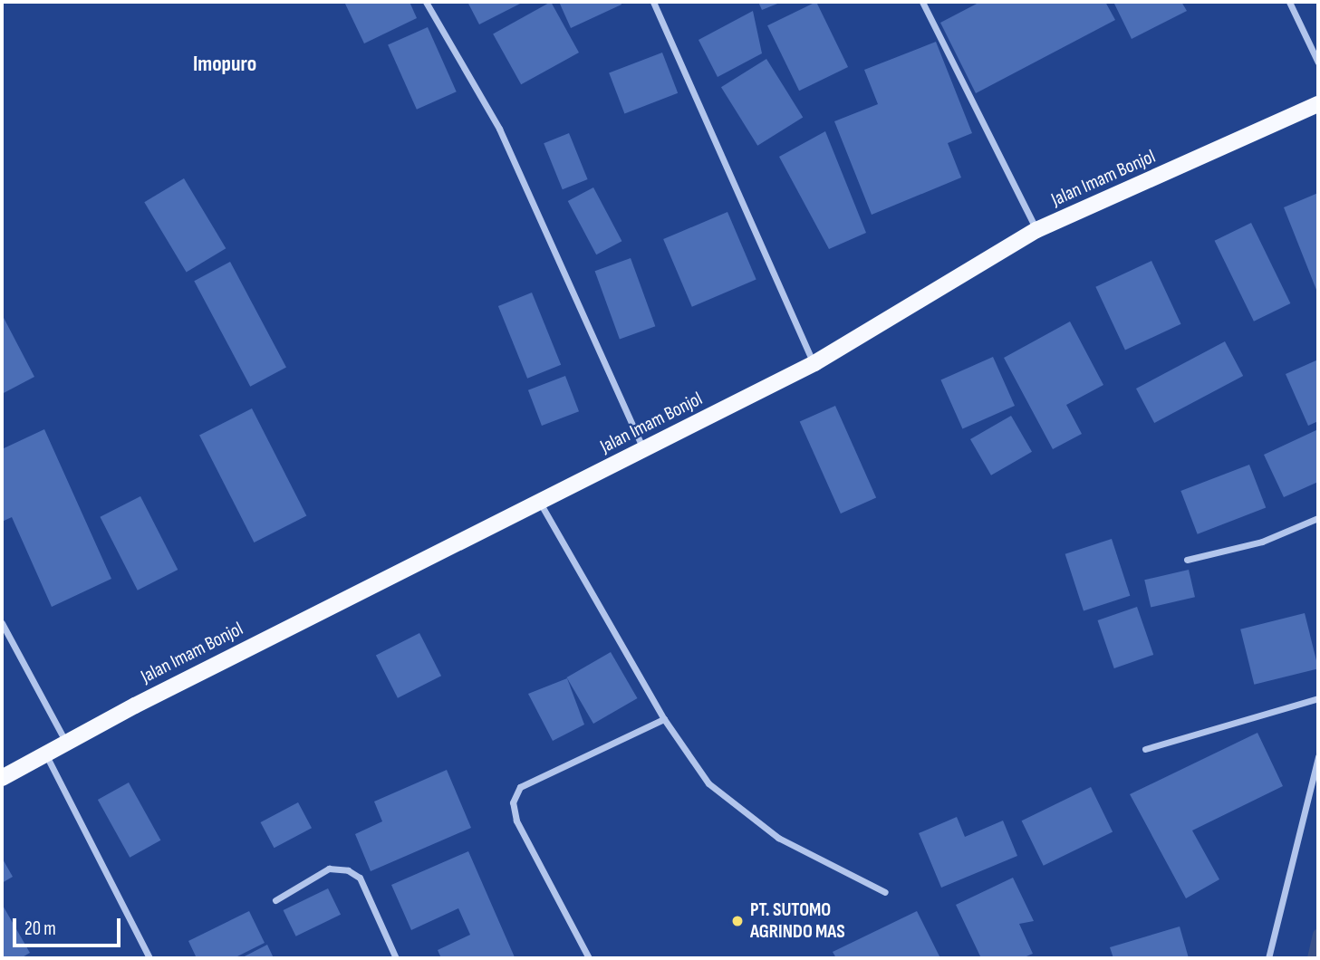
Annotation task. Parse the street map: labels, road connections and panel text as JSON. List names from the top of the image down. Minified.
{"streets":{"main road":["Jalan Imam Bonjol"]},"districts":["Imopuro"],"places":["PT. SUTOMO AGRINDO MAS"],"scale_bar":"20 m"}
